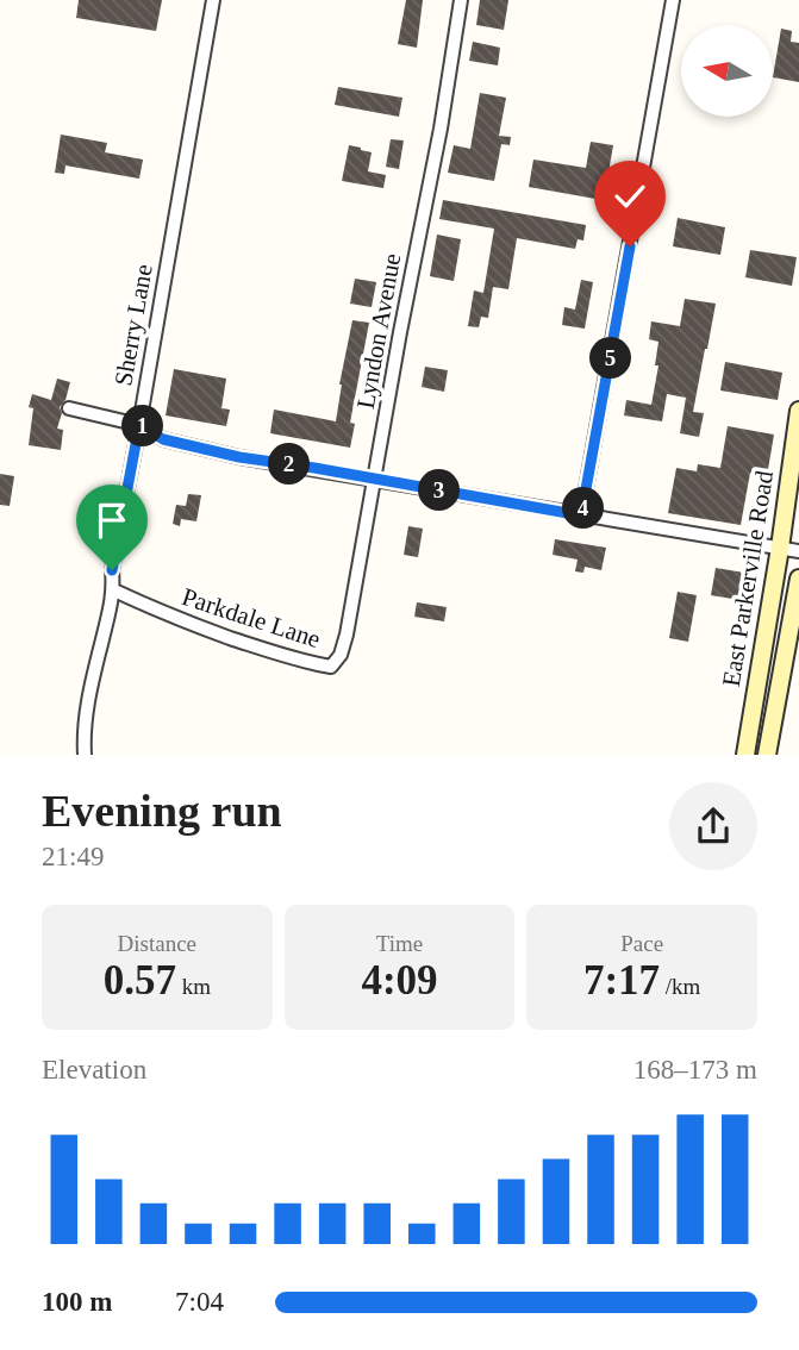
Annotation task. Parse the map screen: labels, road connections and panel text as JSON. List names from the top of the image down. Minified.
{"streets":{"main road":["East Parkerville Road"],"street":["Sherry Lane","Lyndon Avenue","Parkdale Lane"]},"crossings":[["Sherry Lane","Parkdale Lane"],["Lyndon Avenue","Parkdale Lane"]],"north":"left","page":{"pins":["5","1","2","3","4"],"heading":["Evening run","21:49"],"stats":[["Distance","0.57 km"],["Time","4:09"],["Pace","7:17 /km"]],"chart":["Elevation","168–173 m"],"list":[{"name":"100 m","note":"7:04"}]}}
